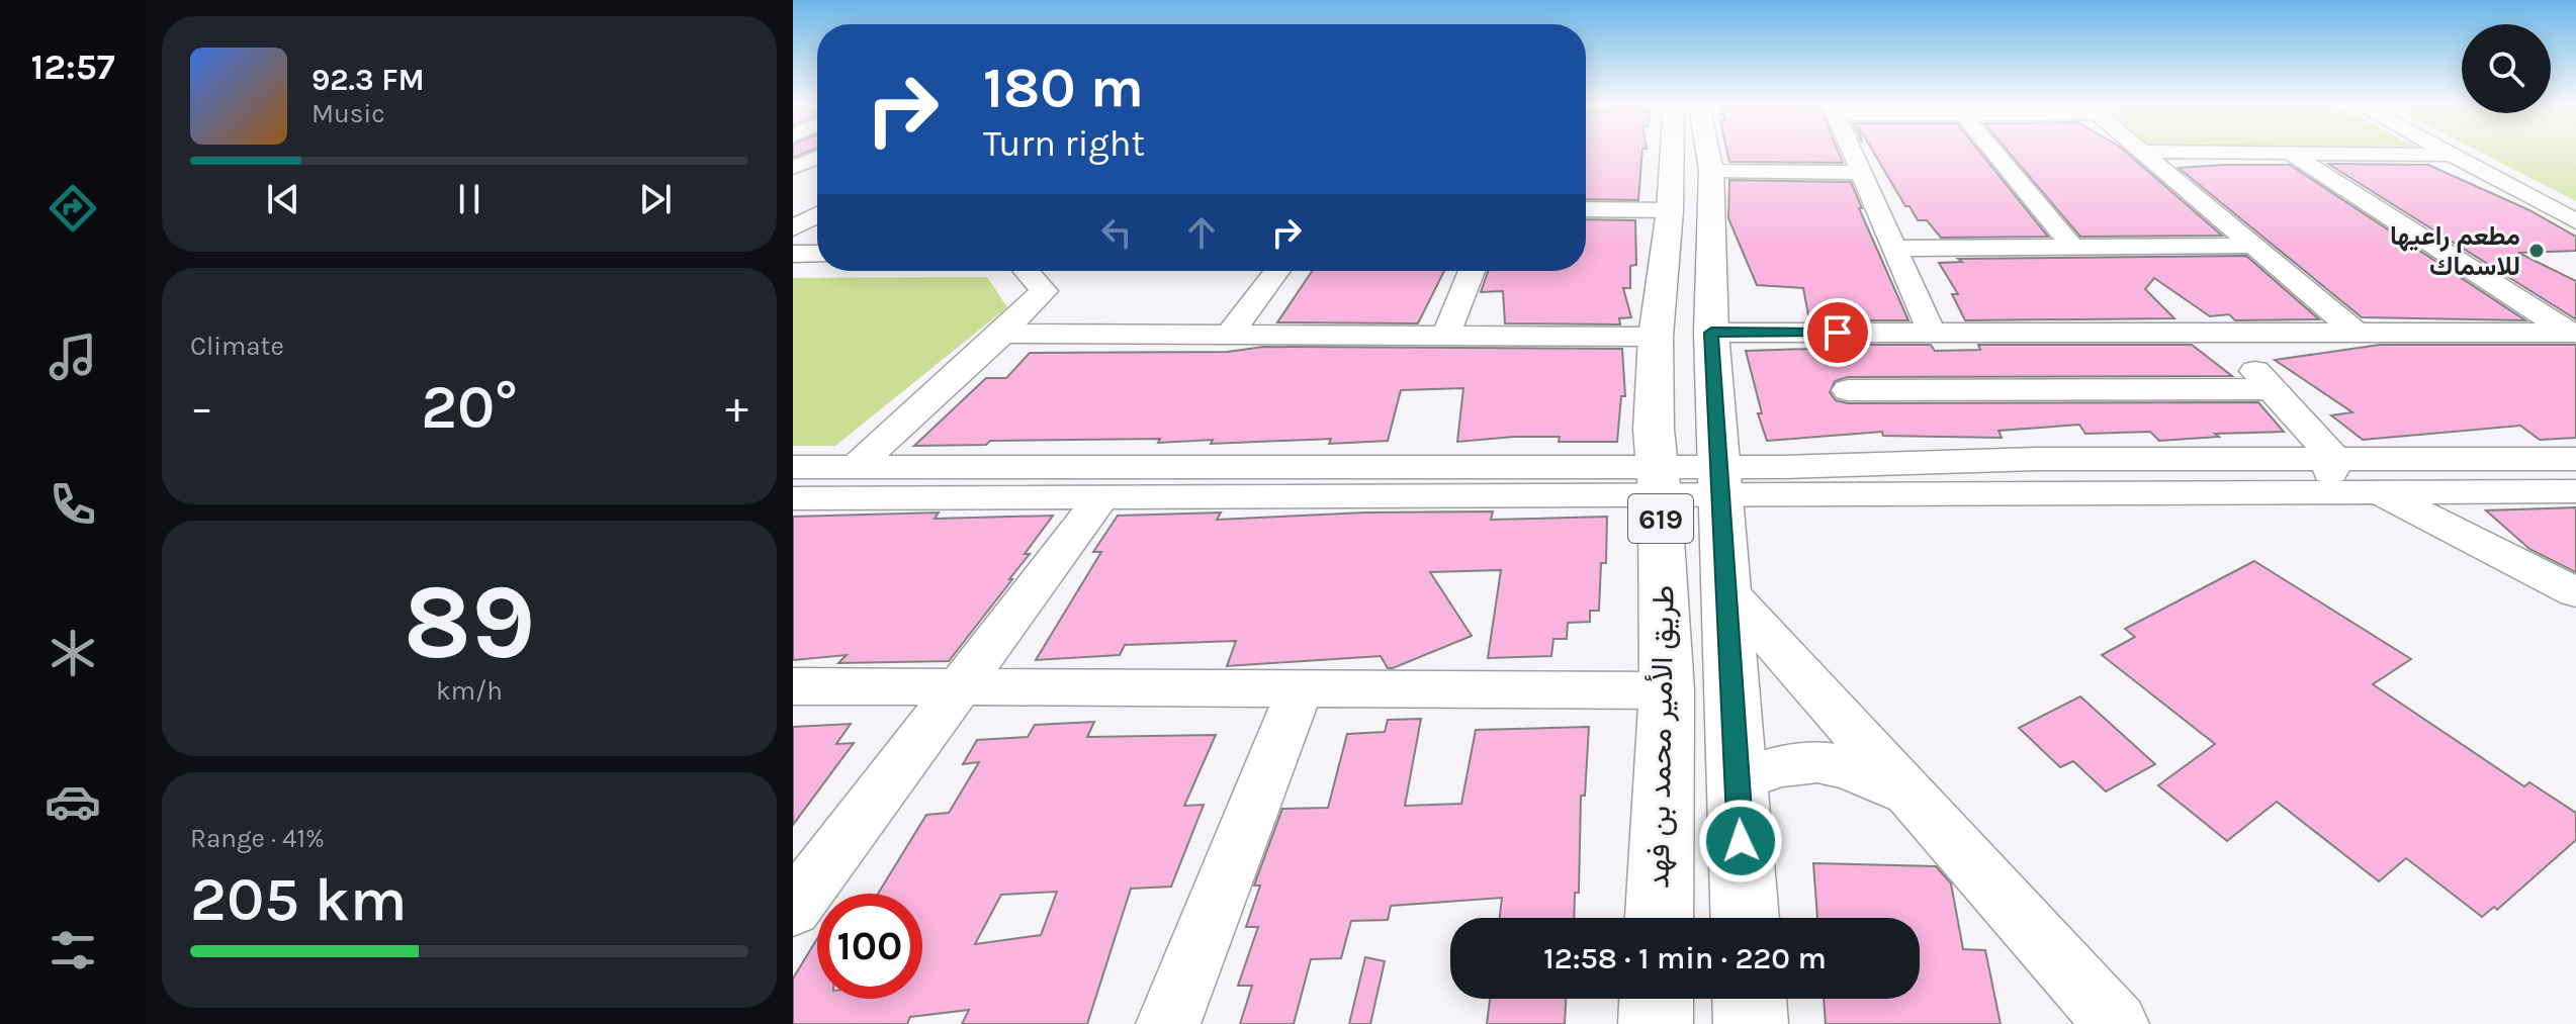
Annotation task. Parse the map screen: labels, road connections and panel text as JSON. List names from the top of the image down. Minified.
{"streets":{"highway":["619","طريق الأمير محمد بن فهد"]},"places":["مطعم راعيها للاسماك"],"page":{"tabs":"12:57","turn":["180 m","Turn right"],"song":["92.3 FM","Music"],"tile":["Climate",["89","km/h"],["Range · 41%","205 km"]],"heat":["−","20°","+"],"limit":"100","trip":"12:58 · 1 min · 220 m"}}
